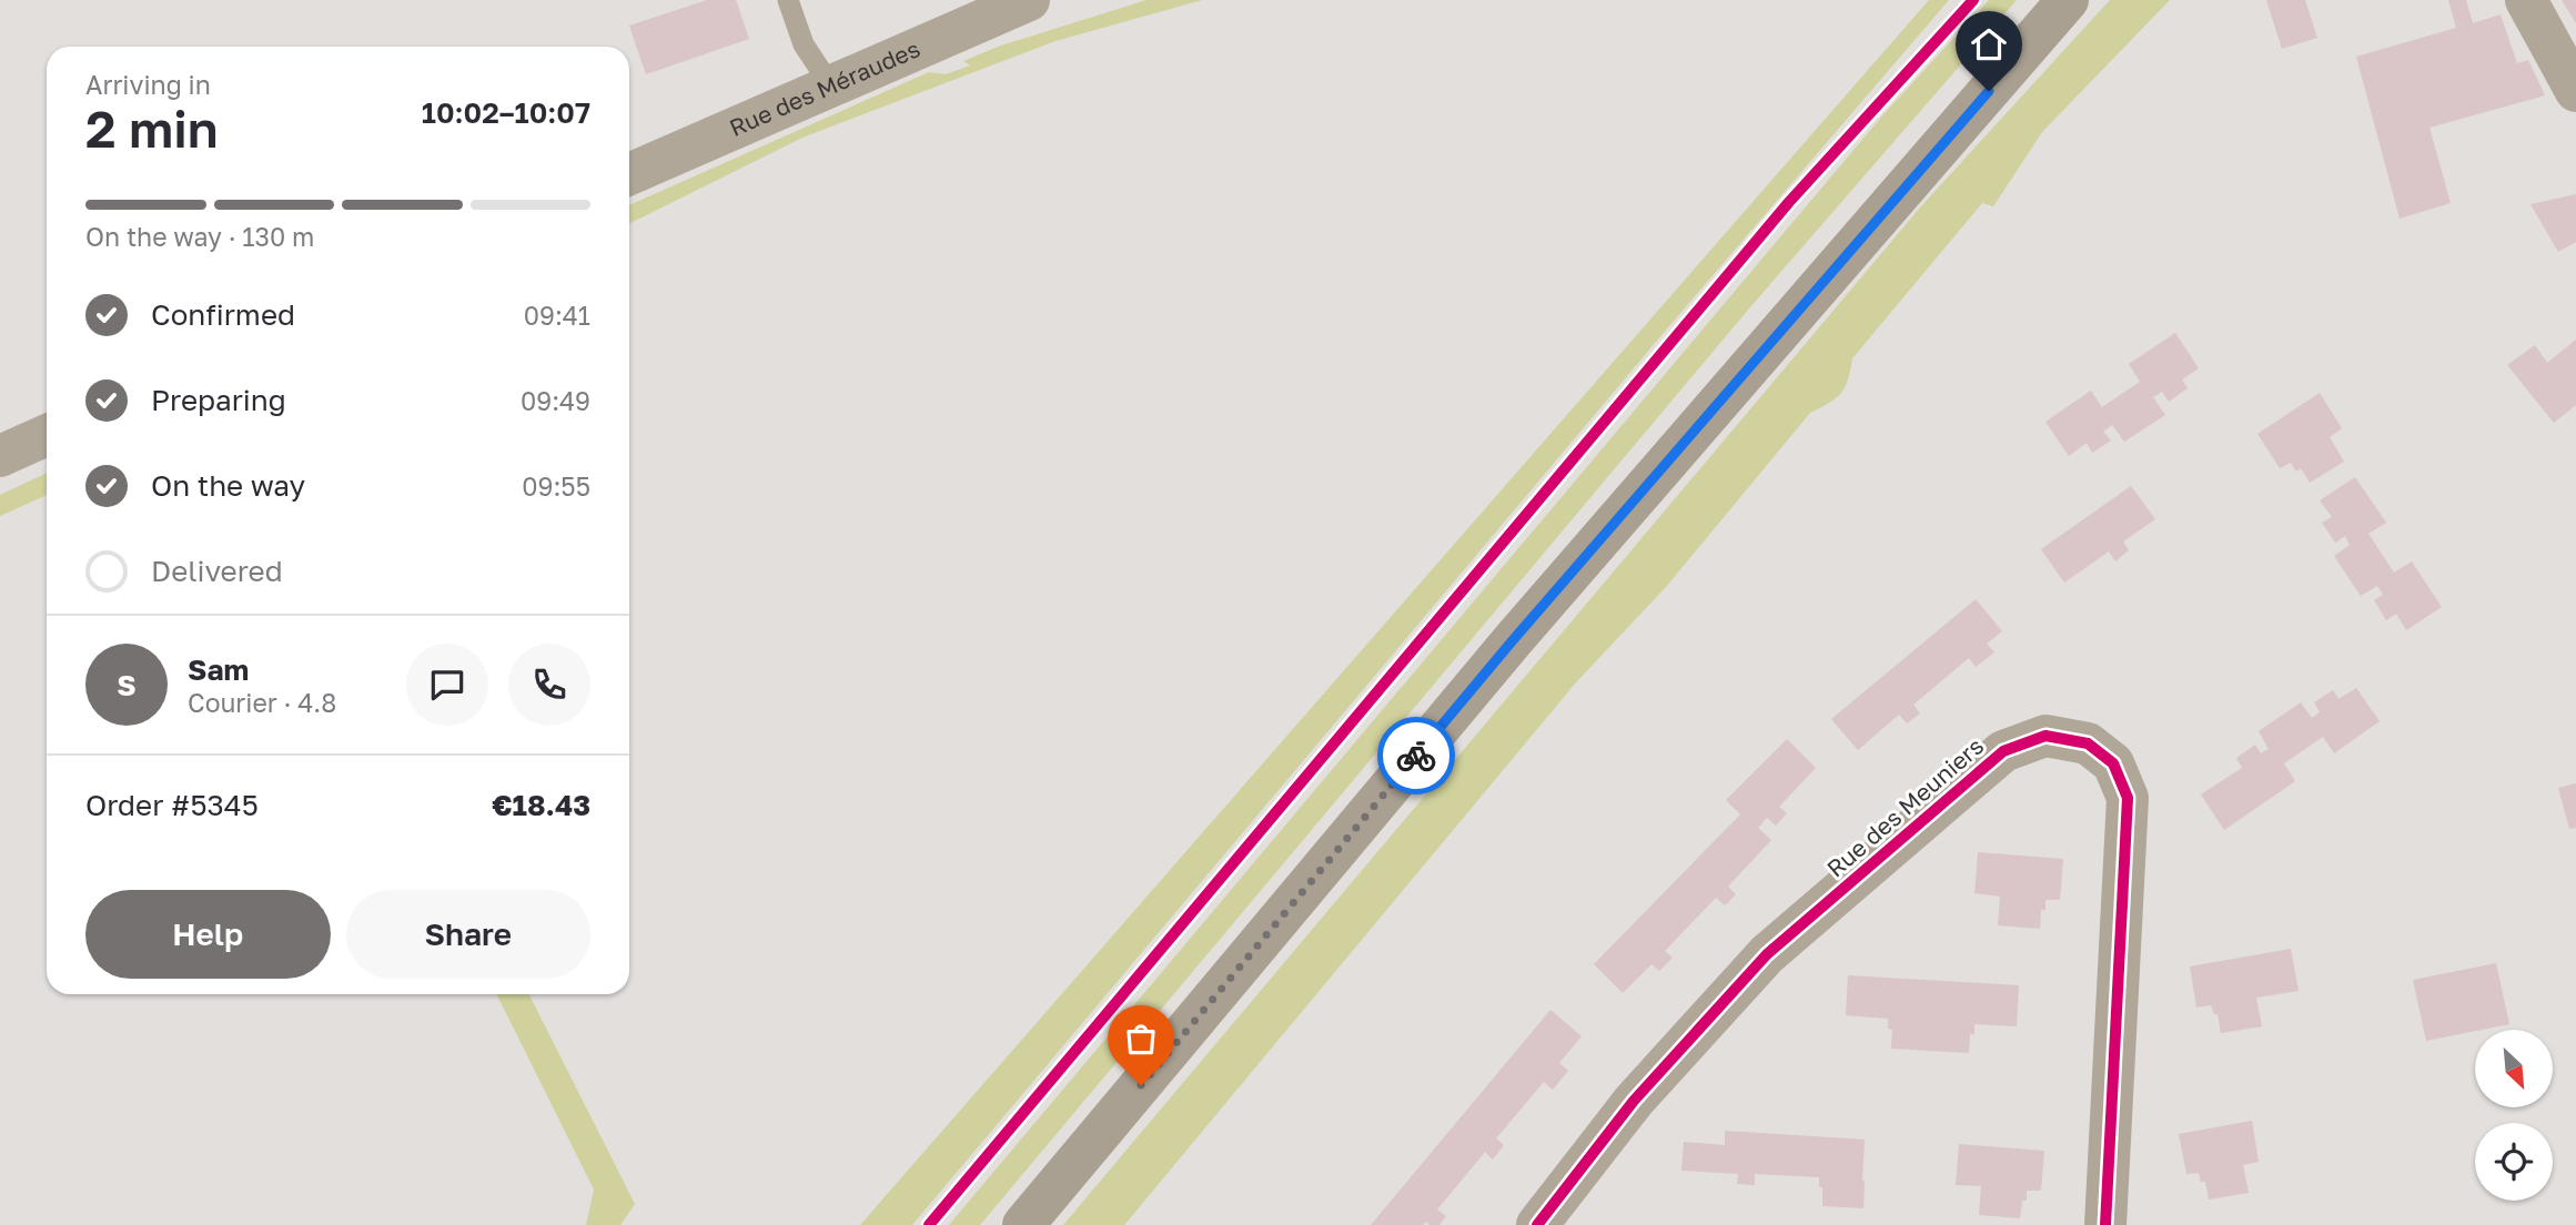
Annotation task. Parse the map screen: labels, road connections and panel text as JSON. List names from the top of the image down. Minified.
{"streets":{"street":["Rue des Méraudes","Rue des Meuniers"]},"north":"bottom right","page":{"heading":["2 min","Arriving in","10:02–10:07"],"panel":["Sam","Courier · 4.8","Order #5345","€18.43"],"bar":"On the way · 130 m","list":[["Confirmed","09:41"],["Preparing","09:49"],["On the way","09:55"],"Delivered"],"round":"S","buttons":["Help","Share"]}}
